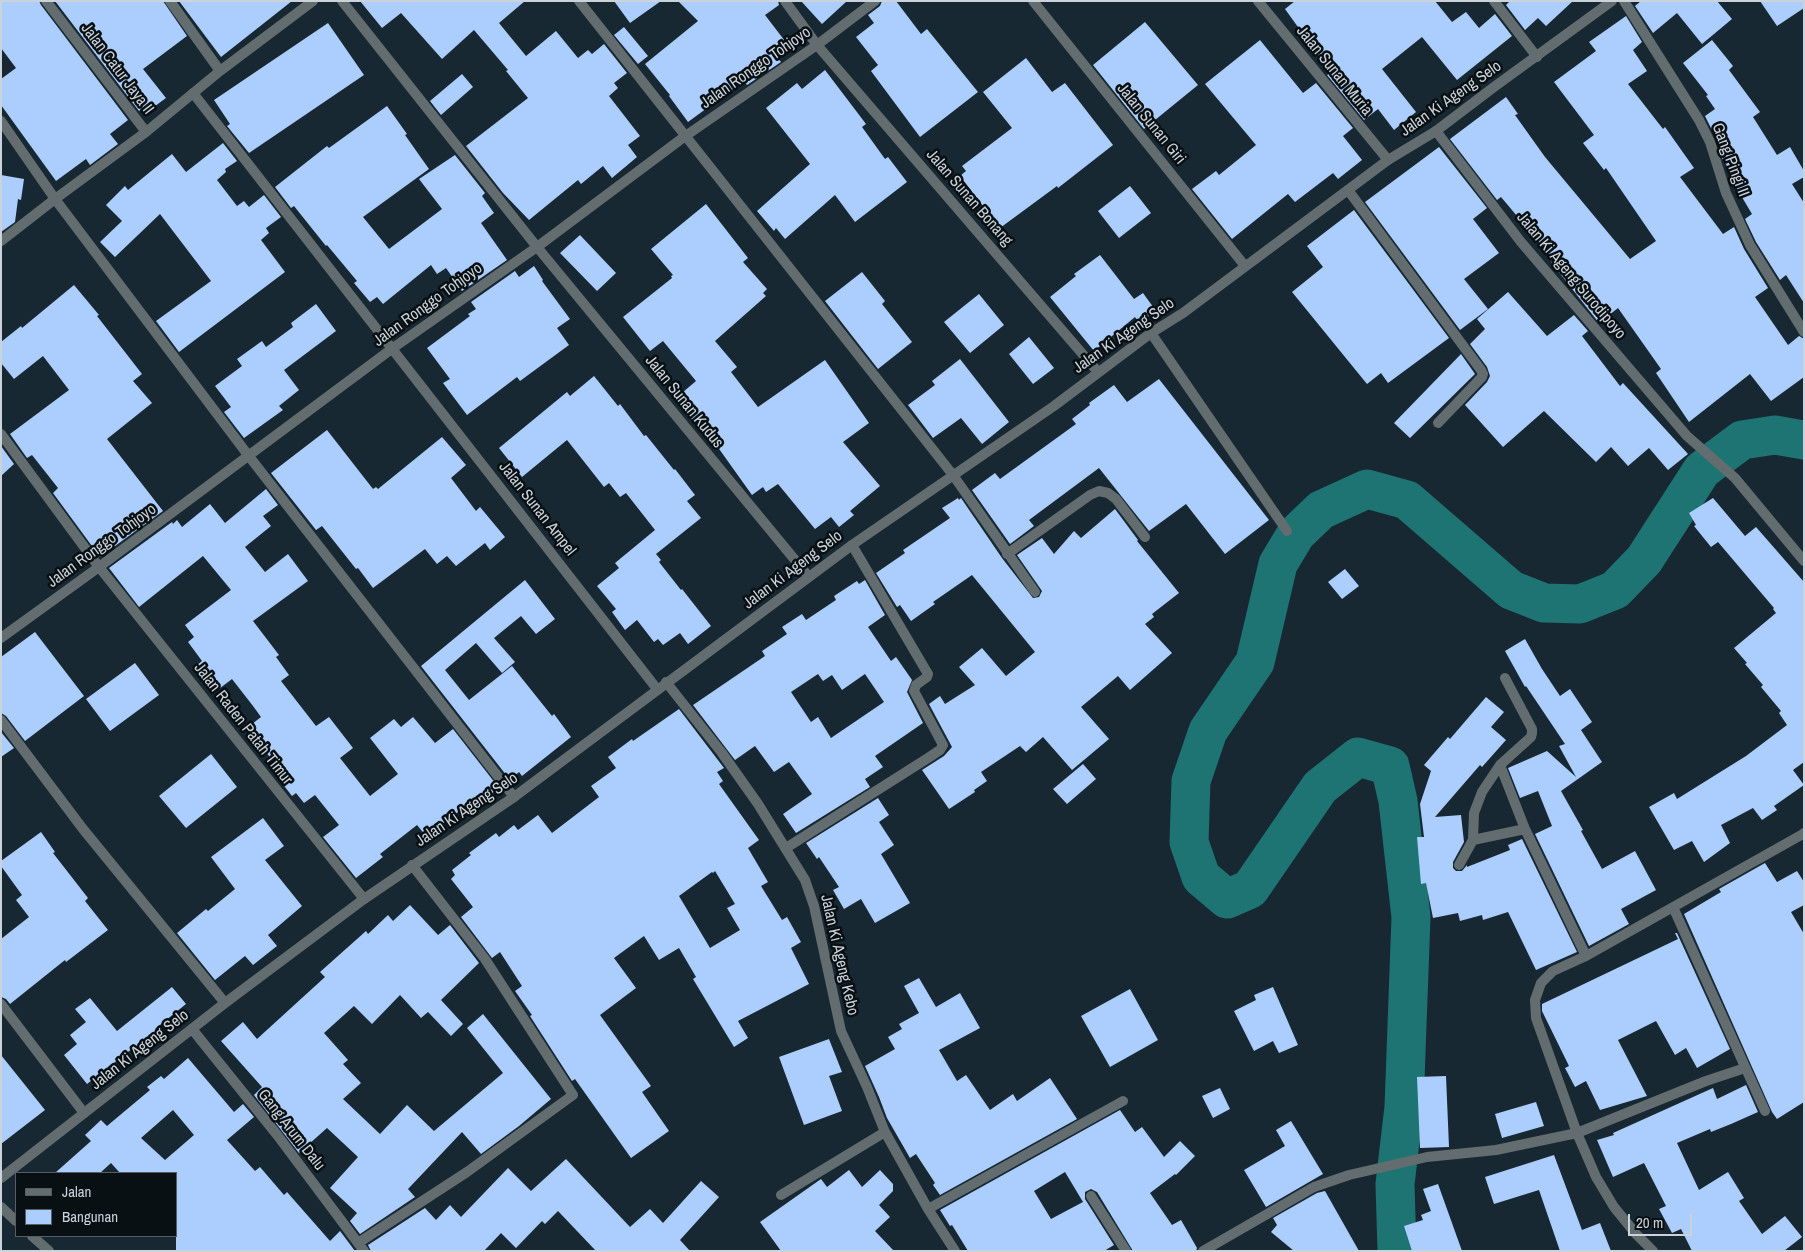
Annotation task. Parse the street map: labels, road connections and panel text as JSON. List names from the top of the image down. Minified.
{"streets":{"street":["Jalan Ronggo Tohjoyo","Jalan Catur Jaya II","Jalan Sunan Muria","Jalan Ki Ageng Selo","Jalan Sunan Giri","Gang Pingi II","Jalan Sunan Bonang","Jalan Ki Ageng Surodipoyo","Jalan Sunan Kudus","Jalan Sunan Ampel","Jalan Raden Patah Timur","Jalan Ki Ageng Kebo","Gang Arum Dalu"]},"crossings":[["Jalan Ronggo Tohjoyo","Jalan Sunan Bonang"],["Jalan Ronggo Tohjoyo","Jalan Sunan Kudus"],["Jalan Ronggo Tohjoyo","Jalan Sunan Ampel"],["Jalan Ronggo Tohjoyo","Jalan Raden Patah Timur"],["Jalan Sunan Muria","Jalan Ki Ageng Selo"],["Jalan Ki Ageng Selo","Jalan Sunan Giri"],["Jalan Ki Ageng Selo","Jalan Sunan Bonang"],["Jalan Ki Ageng Selo","Jalan Ki Ageng Surodipoyo"],["Jalan Ki Ageng Selo","Jalan Sunan Kudus"],["Jalan Ki Ageng Selo","Jalan Sunan Ampel"],["Jalan Ki Ageng Selo","Jalan Raden Patah Timur"],["Jalan Ki Ageng Selo","Jalan Ki Ageng Kebo"],["Jalan Ki Ageng Selo","Gang Arum Dalu"]],"legend":["Jalan","Bangunan"],"scale_bar":"20 m"}
